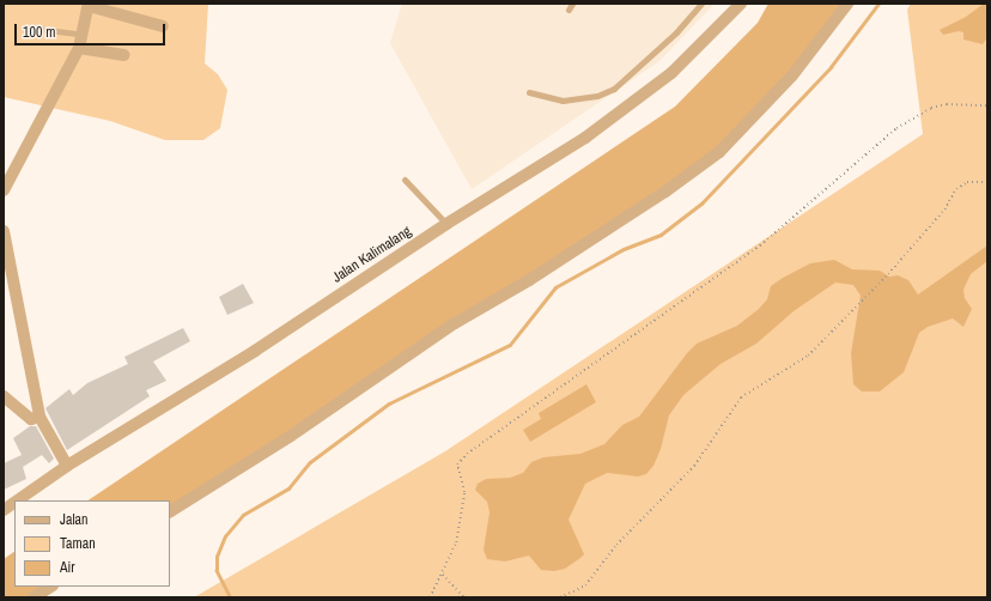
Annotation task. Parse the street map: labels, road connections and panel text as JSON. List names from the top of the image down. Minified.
{"streets":{"street":["Jalan Kalimalang"]},"legend":["Jalan","Taman","Air"],"scale_bar":"100 m"}
